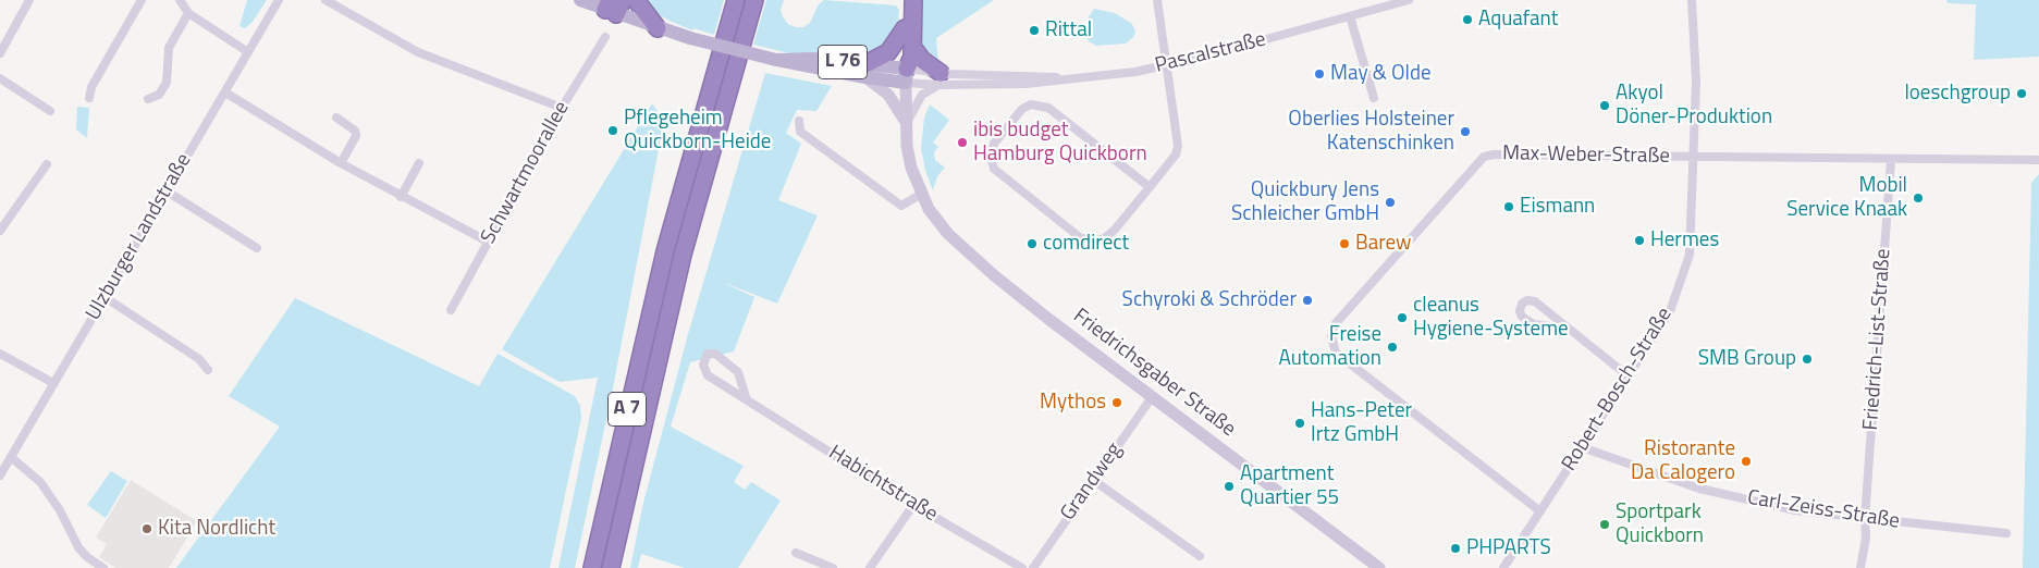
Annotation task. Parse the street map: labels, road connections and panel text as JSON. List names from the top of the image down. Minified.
{"streets":{"highway":["A 7"],"main road":["L 76","Friedrichsgaber Straße"],"street":["Pascalstraße","Max-Weber-Straße","Schwartmoorallee","Ulzburger Landstraße","Friedrich-List-Straße","Robert-Bosch-Straße","Grandweg","Habichtstraße","Carl-Zeiss-Straße"]},"crossings":[["Pascalstraße","L 76"],["Pascalstraße","Friedrichsgaber Straße"],["L 76","Friedrichsgaber Straße"],["Max-Weber-Straße","Friedrich-List-Straße"],["Max-Weber-Straße","Robert-Bosch-Straße"],["Friedrich-List-Straße","Carl-Zeiss-Straße"],["Friedrichsgaber Straße","Grandweg"],["Robert-Bosch-Straße","Carl-Zeiss-Straße"]],"places":["Aquafant","Rittal","May & Olde","loeschgroup","Akyol Döner-Produktion","Pflegeheim Quickborn-Heide","Oberlies Holsteiner Katenschinken","ibis budget Hamburg Quickborn","Mobil Service Knaak","Quickbury Jens Schleicher GmbH","Eismann","Hermes","comdirect","Barew","Schyroki & Schröder","cleanus Hygiene-Systeme","Freise Automation","SMB Group","Mythos","Hans-Peter Irtz GmbH","Ristorante Da Calogero","Apartment Quartier 55","Sportpark Quickborn","Kita Nordlicht","PHPARTS"]}
